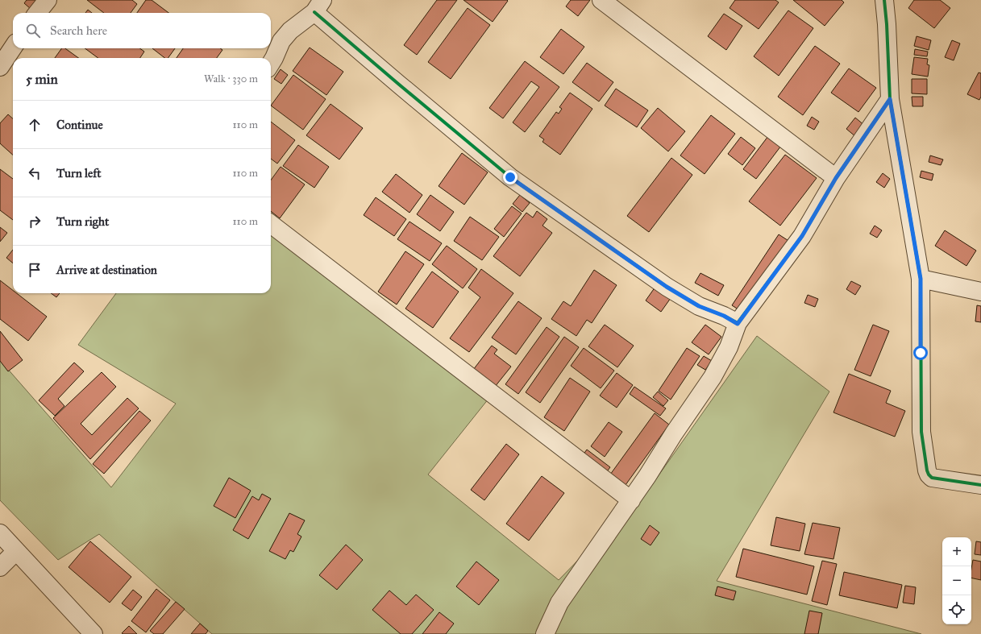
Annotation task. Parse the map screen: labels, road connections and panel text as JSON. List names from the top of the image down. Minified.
{"page":{"search":"Search here","heading":["5 min","Walk · 330 m"],"list":[["Continue","110 m"],["Turn left","110 m"],["Turn right","110 m"],"Arrive at destination"],"map_buttons":["+","−"]}}
